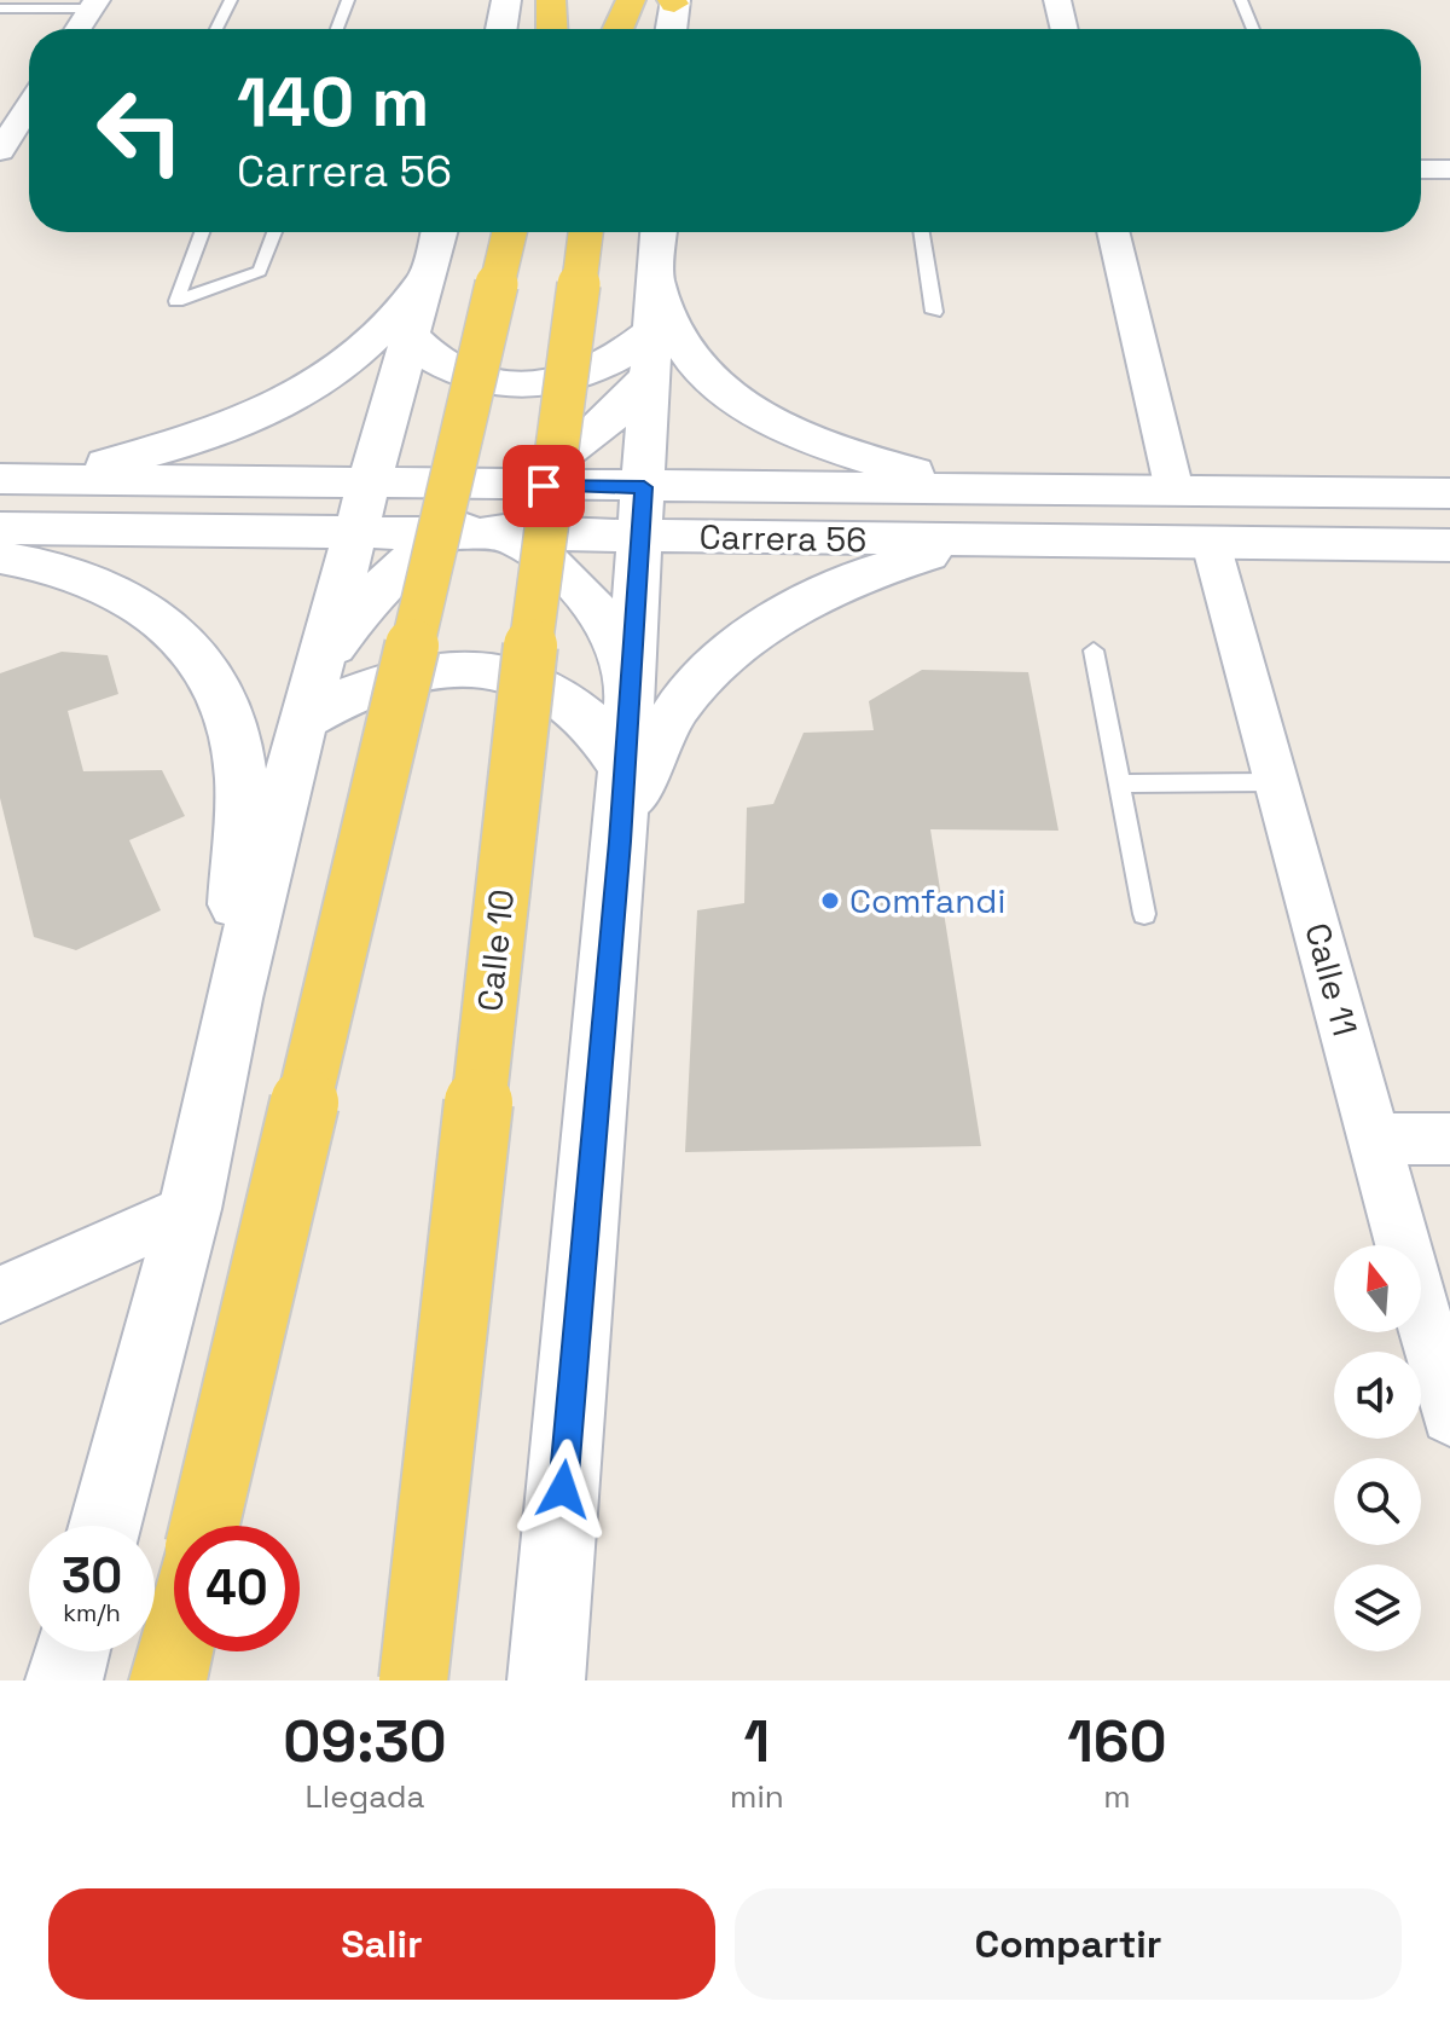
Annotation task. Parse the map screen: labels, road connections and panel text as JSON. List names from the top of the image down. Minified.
{"streets":{"main road":["Calle 10"],"street":["Carrera 56","Calle 11"]},"crossings":[["Carrera 56","Calle 11"]],"places":["Comfandi"],"north":"top","page":{"turn":["140 m","Carrera 56"],"speed":"30 km/h","limit":"40","eta":["09:30","Llegada","1","min","160","m"],"buttons":["Salir","Compartir"]}}
